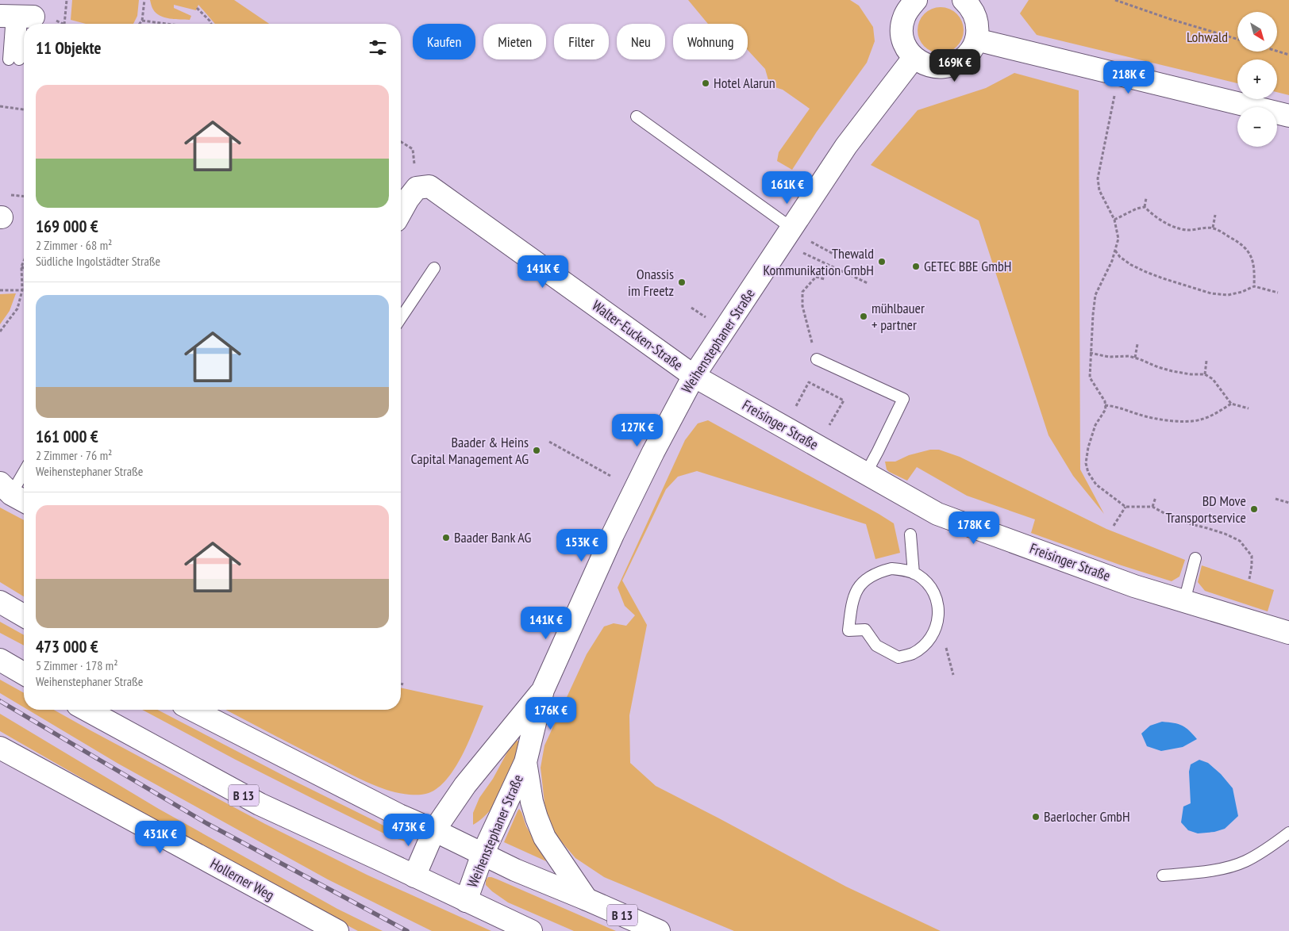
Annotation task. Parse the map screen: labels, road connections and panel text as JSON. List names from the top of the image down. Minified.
{"streets":{"street":["Walter-Eucken-Straße","Weihenstephaner Straße","Freisinger Straße","B 13","Hollerner Weg"]},"crossings":[["Walter-Eucken-Straße","Weihenstephaner Straße"],["Walter-Eucken-Straße","Freisinger Straße"],["Weihenstephaner Straße","Freisinger Straße"],["Weihenstephaner Straße","B 13"]],"parks":["Lohwald"],"places":["Hotel Alarun","Thewald Kommunikation GmbH","GETEC BBE GmbH","Onassis im Freetz","mühlbauer + partner","Baader & Heins Capital Management AG","BD Move Transportservice","Baader Bank AG","Baerlocher GmbH"],"north":"bottom right","page":{"map_buttons":["+","−"],"chip":["Kaufen","Mieten","Filter","Neu","Wohnung"],"heading":"11 Objekte","price":["169K €","218K €","161K €","141K €","127K €","178K €","153K €","141K €","176K €","473K €","431K €"],"list":[{"name":"169 000 €","note":"2 Zimmer · 68 m² · Südliche Ingolstädter Straße"},{"name":"161 000 €","note":"2 Zimmer · 76 m² · Weihenstephaner Straße"},{"name":"473 000 €","note":"5 Zimmer · 178 m² · Weihenstephaner Straße"}]}}
